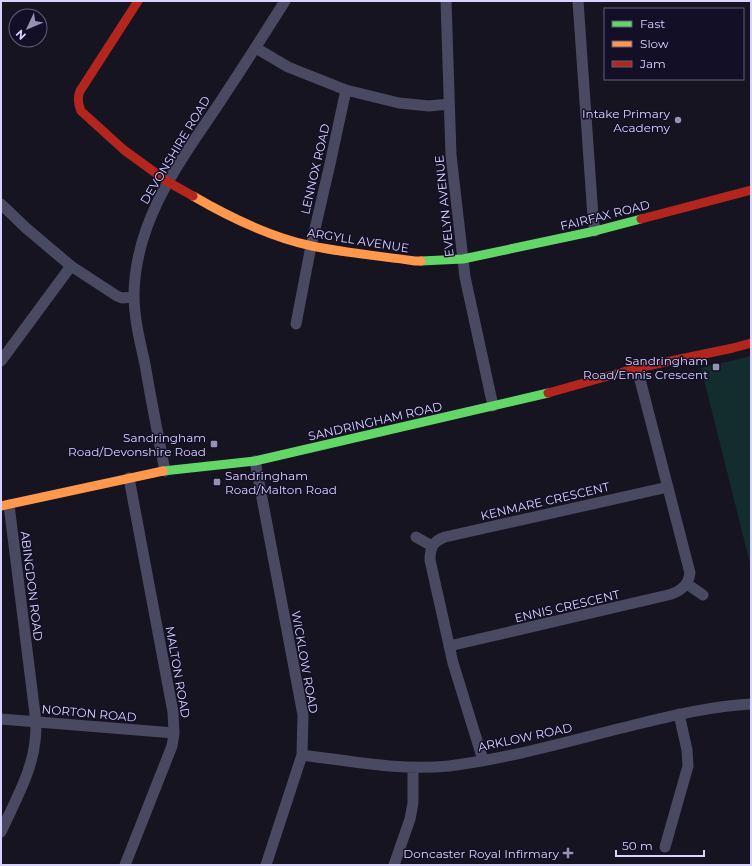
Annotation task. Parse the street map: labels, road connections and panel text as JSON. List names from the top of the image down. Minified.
{"streets":{"street":["DEVONSHIRE ROAD","LENNOX ROAD","EVELYN AVENUE","FAIRFAX ROAD","ARGYLL AVENUE","SANDRINGHAM ROAD","KENMARE CRESCENT","ABINGDON ROAD","ENNIS CRESCENT","WICKLOW ROAD","MALTON ROAD","NORTON ROAD","ARKLOW ROAD"]},"crossings":[["DEVONSHIRE ROAD","ARGYLL AVENUE"],["DEVONSHIRE ROAD","SANDRINGHAM ROAD"],["LENNOX ROAD","ARGYLL AVENUE"],["EVELYN AVENUE","FAIRFAX ROAD"],["EVELYN AVENUE","ARGYLL AVENUE"],["EVELYN AVENUE","SANDRINGHAM ROAD"],["FAIRFAX ROAD","ARGYLL AVENUE"],["SANDRINGHAM ROAD","ABINGDON ROAD"],["SANDRINGHAM ROAD","WICKLOW ROAD"],["SANDRINGHAM ROAD","MALTON ROAD"],["ABINGDON ROAD","NORTON ROAD"],["WICKLOW ROAD","ARKLOW ROAD"],["MALTON ROAD","NORTON ROAD"]],"places":{"other":["Intake Primary Academy"],"transit":["Sandringham Road/Ennis Crescent","Sandringham Road/Devonshire Road","Sandringham Road/Malton Road"],"health":["Doncaster Royal Infirmary"]},"legend":["Fast","Slow","Jam"],"scale_bar":"50 m","north":"bottom left"}
